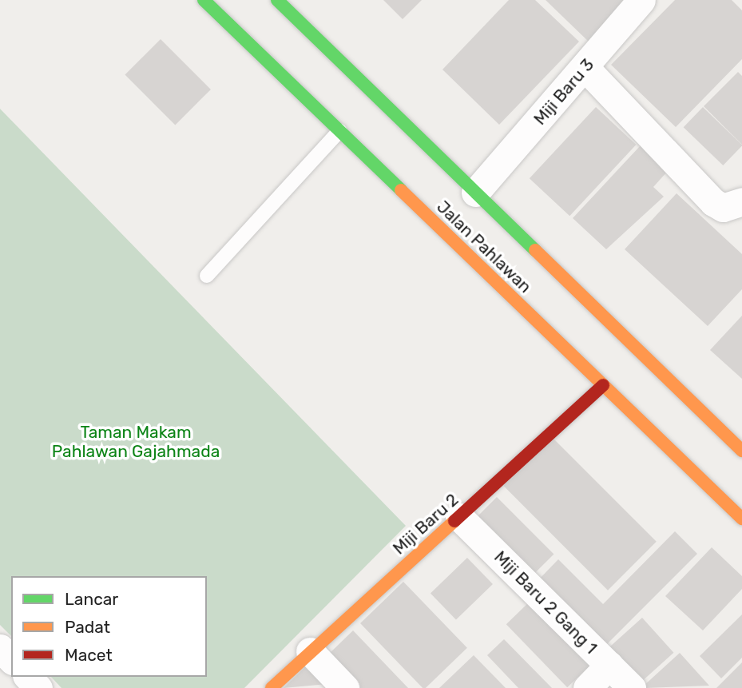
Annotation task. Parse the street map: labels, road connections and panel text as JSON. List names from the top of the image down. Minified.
{"streets":{"main road":["Jalan Pahlawan","Miji Baru 2"],"street":["Miji Baru 3","Miji Baru 2 Gang 1"]},"crossings":[["Miji Baru 3","Jalan Pahlawan"],["Jalan Pahlawan","Miji Baru 2"],["Miji Baru 2","Miji Baru 2 Gang 1"]],"parks":["Taman Makam Pahlawan Gajahmada"],"legend":["Lancar","Padat","Macet"]}
